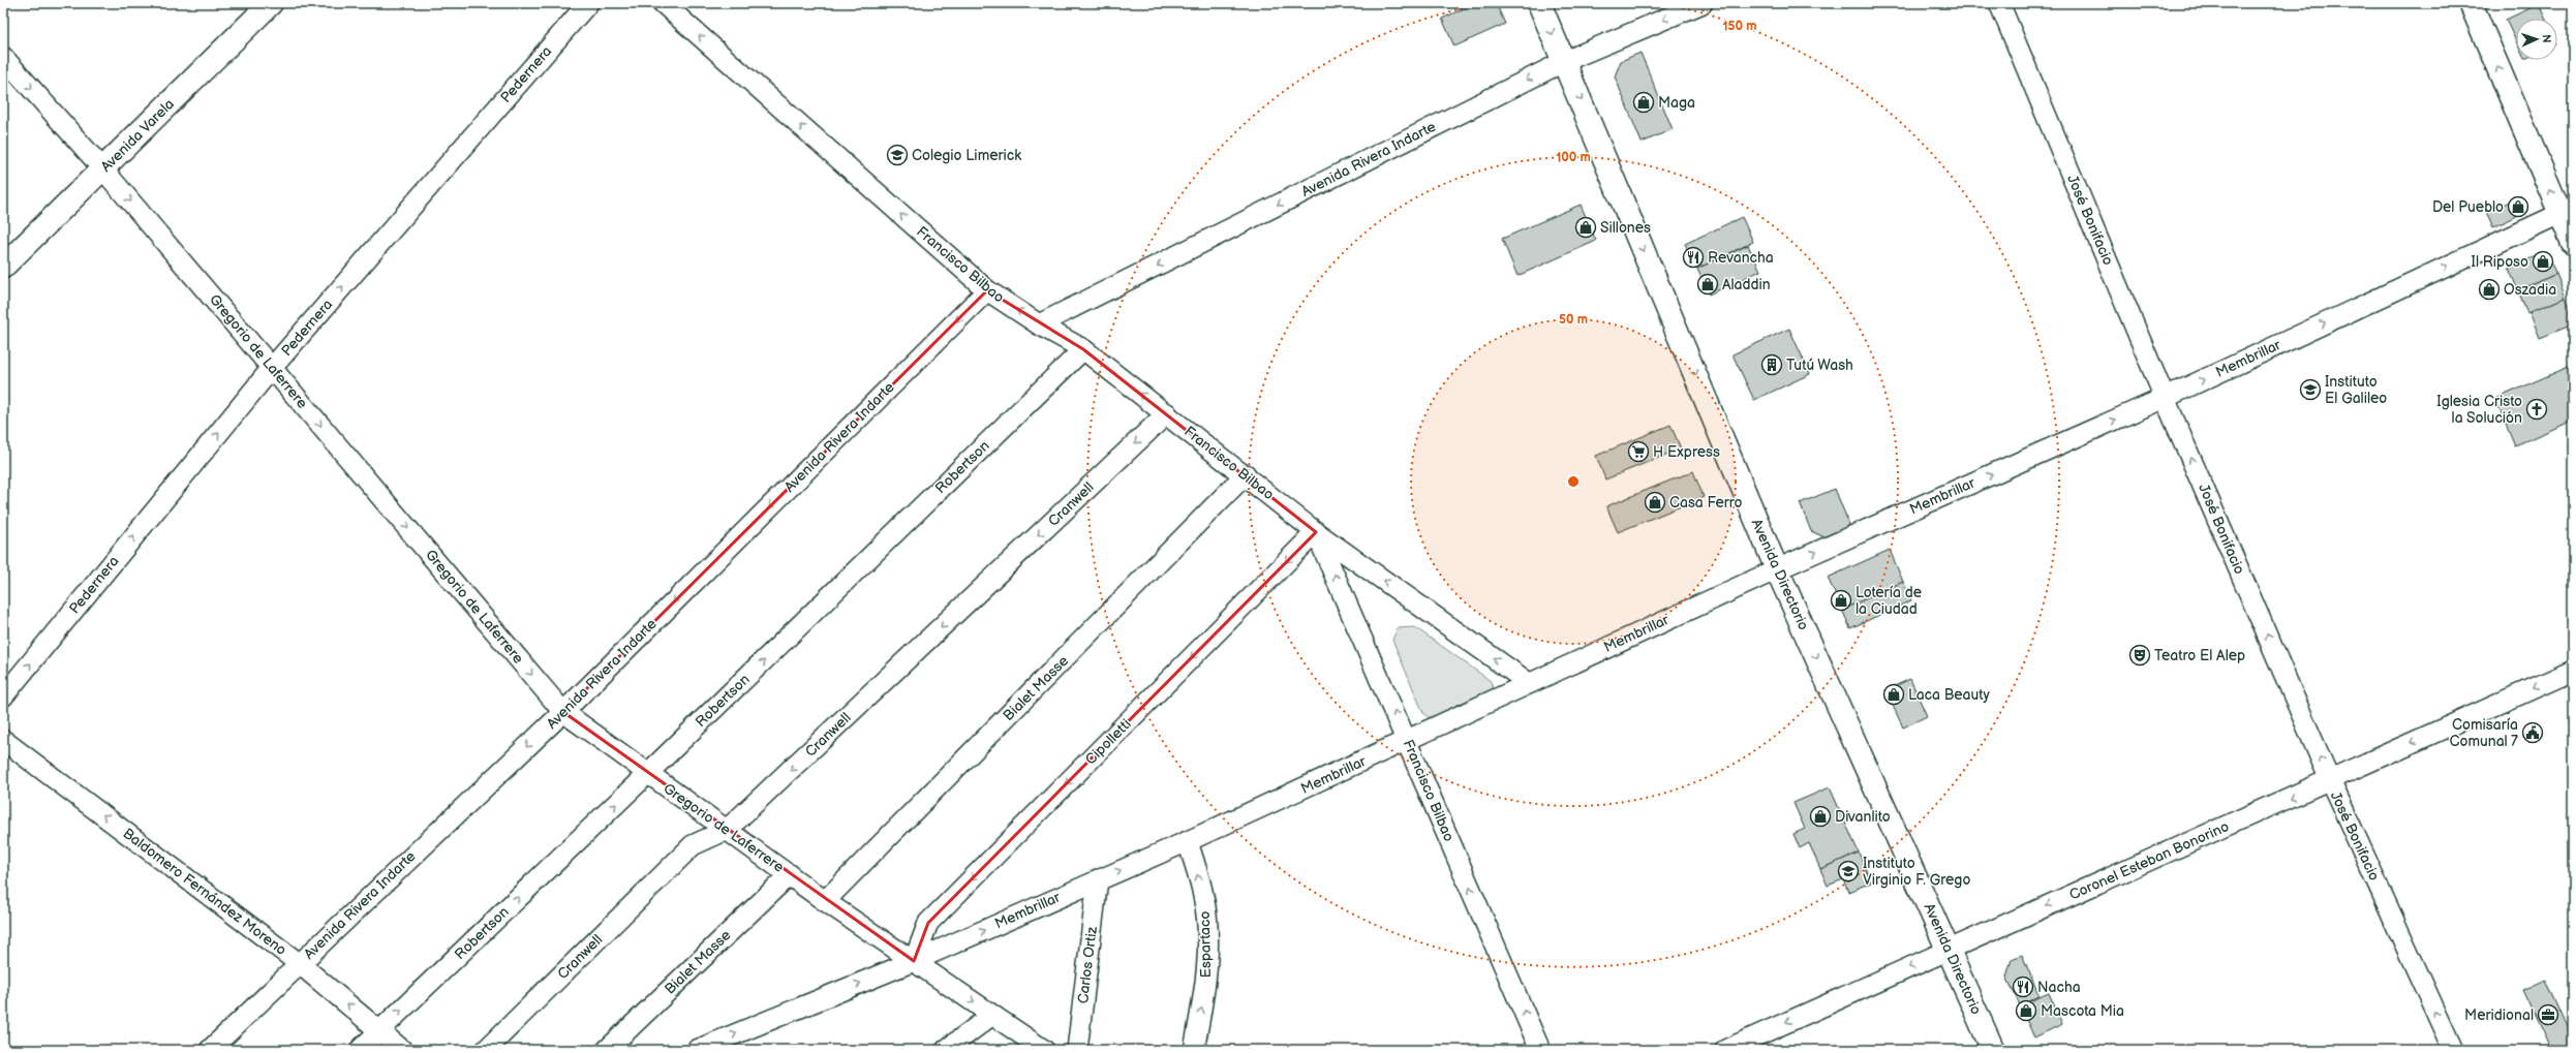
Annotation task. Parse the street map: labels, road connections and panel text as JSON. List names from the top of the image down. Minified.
{"streets":{"main road":["Avenida Varela","Avenida Directorio"],"street":["Pedernera","Avenida Rivera Indarte","José Bonifacio","Francisco Bilbao","Gregorio de Laferrere","Membrillar","Robertson","Cranwell","Bialet Masse","Cipolletti","Coronel Esteban Bonorino","Baldomero Fernández Moreno","Espartaco","Carlos Ortiz"]},"crossings":[["Pedernera","Gregorio de Laferrere"],["Avenida Varela","Gregorio de Laferrere"],["Avenida Rivera Indarte","Francisco Bilbao"],["Avenida Rivera Indarte","Gregorio de Laferrere"],["Avenida Rivera Indarte","Avenida Directorio"],["Avenida Rivera Indarte","Baldomero Fernández Moreno"],["José Bonifacio","Membrillar"],["José Bonifacio","Coronel Esteban Bonorino"],["Francisco Bilbao","Membrillar"],["Francisco Bilbao","Robertson"],["Francisco Bilbao","Cranwell"],["Francisco Bilbao","Bialet Masse"],["Francisco Bilbao","Cipolletti"],["Gregorio de Laferrere","Membrillar"],["Gregorio de Laferrere","Robertson"],["Gregorio de Laferrere","Cranwell"],["Gregorio de Laferrere","Bialet Masse"],["Gregorio de Laferrere","Cipolletti"],["Membrillar","Avenida Directorio"],["Membrillar","Cipolletti"],["Membrillar","Espartaco"],["Membrillar","Carlos Ortiz"],["Robertson","Baldomero Fernández Moreno"],["Avenida Directorio","Coronel Esteban Bonorino"]],"one_way":["Pedernera","Avenida Rivera Indarte","José Bonifacio","Francisco Bilbao","Gregorio de Laferrere","Membrillar","Robertson","Cranwell","Avenida Directorio","Cipolletti","Coronel Esteban Bonorino","Baldomero Fernández Moreno","Espartaco"],"places":{"shop":["Maga","Del Pueblo","Sillones","Il Riposo","Aladdin","Oszadia","Casa Ferro","Lotería de la Ciudad","Laca Beauty","Divanlito","Mascota Mia"],"school or university":["Colegio Limerick","Instituto El Galileo","Instituto Virginio F. Grego"],"restaurant":["Revancha","Nacha"],"building":["Tutú Wash"],"church":["Iglesia Cristo la Solución"],"supermarket":["H Express"],"theatre":["Teatro El Alep"],"public building":["Comisaría Comunal 7"],"office":["Meridional"]},"north":"right","rings":["150 m","100 m","50 m"]}
